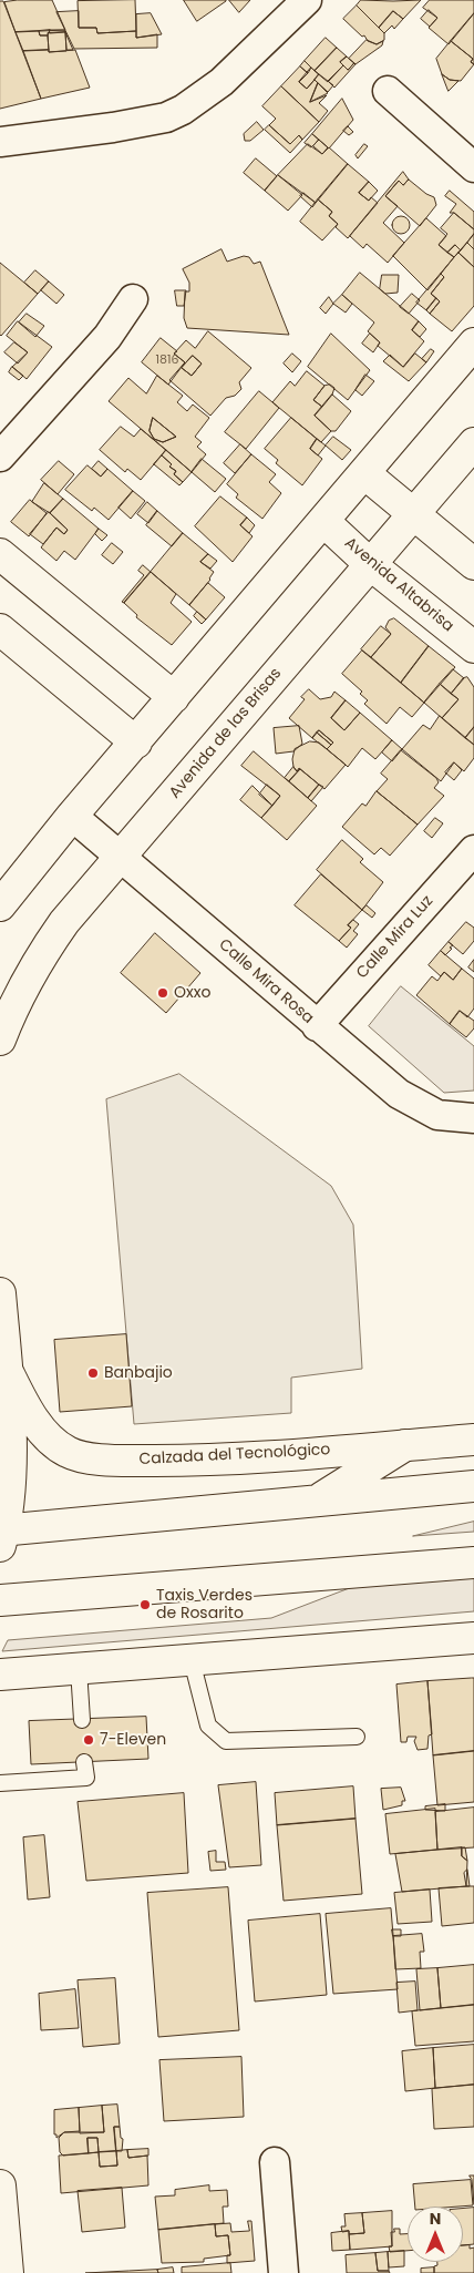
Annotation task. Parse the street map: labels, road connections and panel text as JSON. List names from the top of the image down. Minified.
{"streets":{"street":["Avenida Altabrisa","Avenida de las Brisas","Calle Mira Luz","Calle Mira Rosa","Calzada del Tecnológico"]},"crossings":[["Avenida Altabrisa","Avenida de las Brisas"],["Avenida de las Brisas","Calle Mira Rosa"],["Calle Mira Luz","Calle Mira Rosa"]],"places":["Oxxo","Banbajio","Taxis Verdes de Rosarito","7-Eleven"],"house_numbers":["1816"],"north":"top"}
